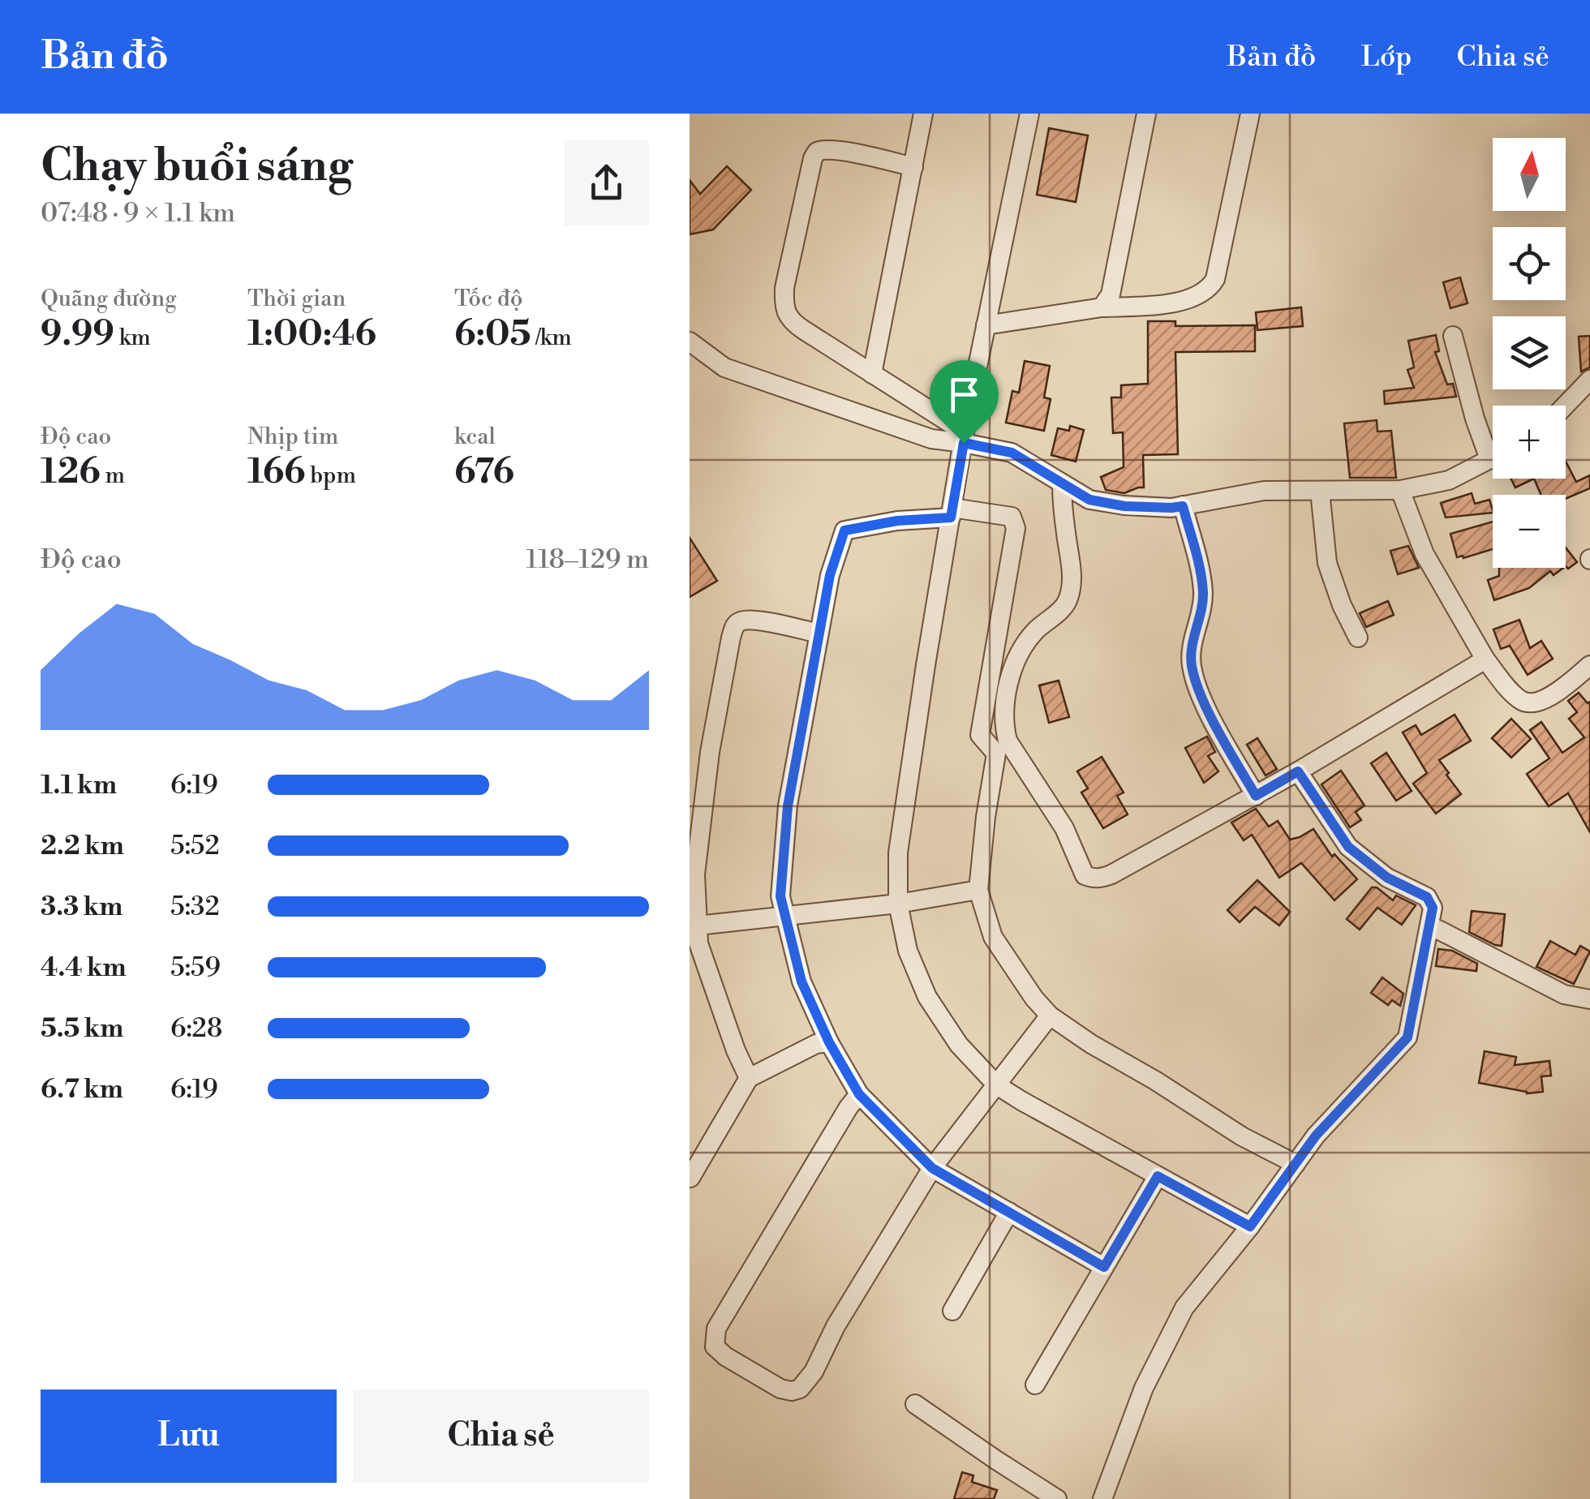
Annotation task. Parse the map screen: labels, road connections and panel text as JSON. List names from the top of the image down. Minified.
{"north":"top","page":{"header":"Bản đồ","nav":["Bản đồ","Lớp","Chia sẻ"],"heading":["Chạy buổi sáng","07:48 · 9 × 1.1 km"],"map_buttons":["+","−"],"stats":[["Quãng đường","9.99 km"],["Thời gian","1:00:46"],["Tốc độ","6:05 /km"],["Độ cao","126 m"],["Nhịp tim","166 bpm"],["kcal","676"]],"chart":["Độ cao","118–129 m"],"list":[{"name":"1.1 km","note":"6:19"},{"name":"2.2 km","note":"5:52"},{"name":"3.3 km","note":"5:32"},{"name":"4.4 km","note":"5:59"},{"name":"5.5 km","note":"6:28"},{"name":"6.7 km","note":"6:19"}],"buttons":["Lưu","Chia sẻ"]}}
